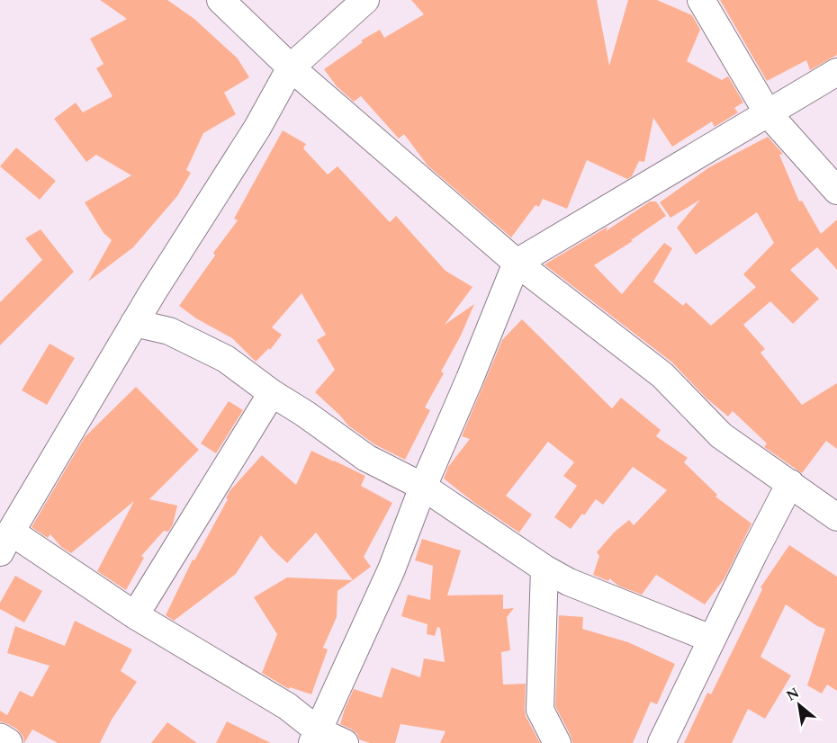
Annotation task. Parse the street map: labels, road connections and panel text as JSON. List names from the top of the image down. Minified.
{"north":"top left"}
